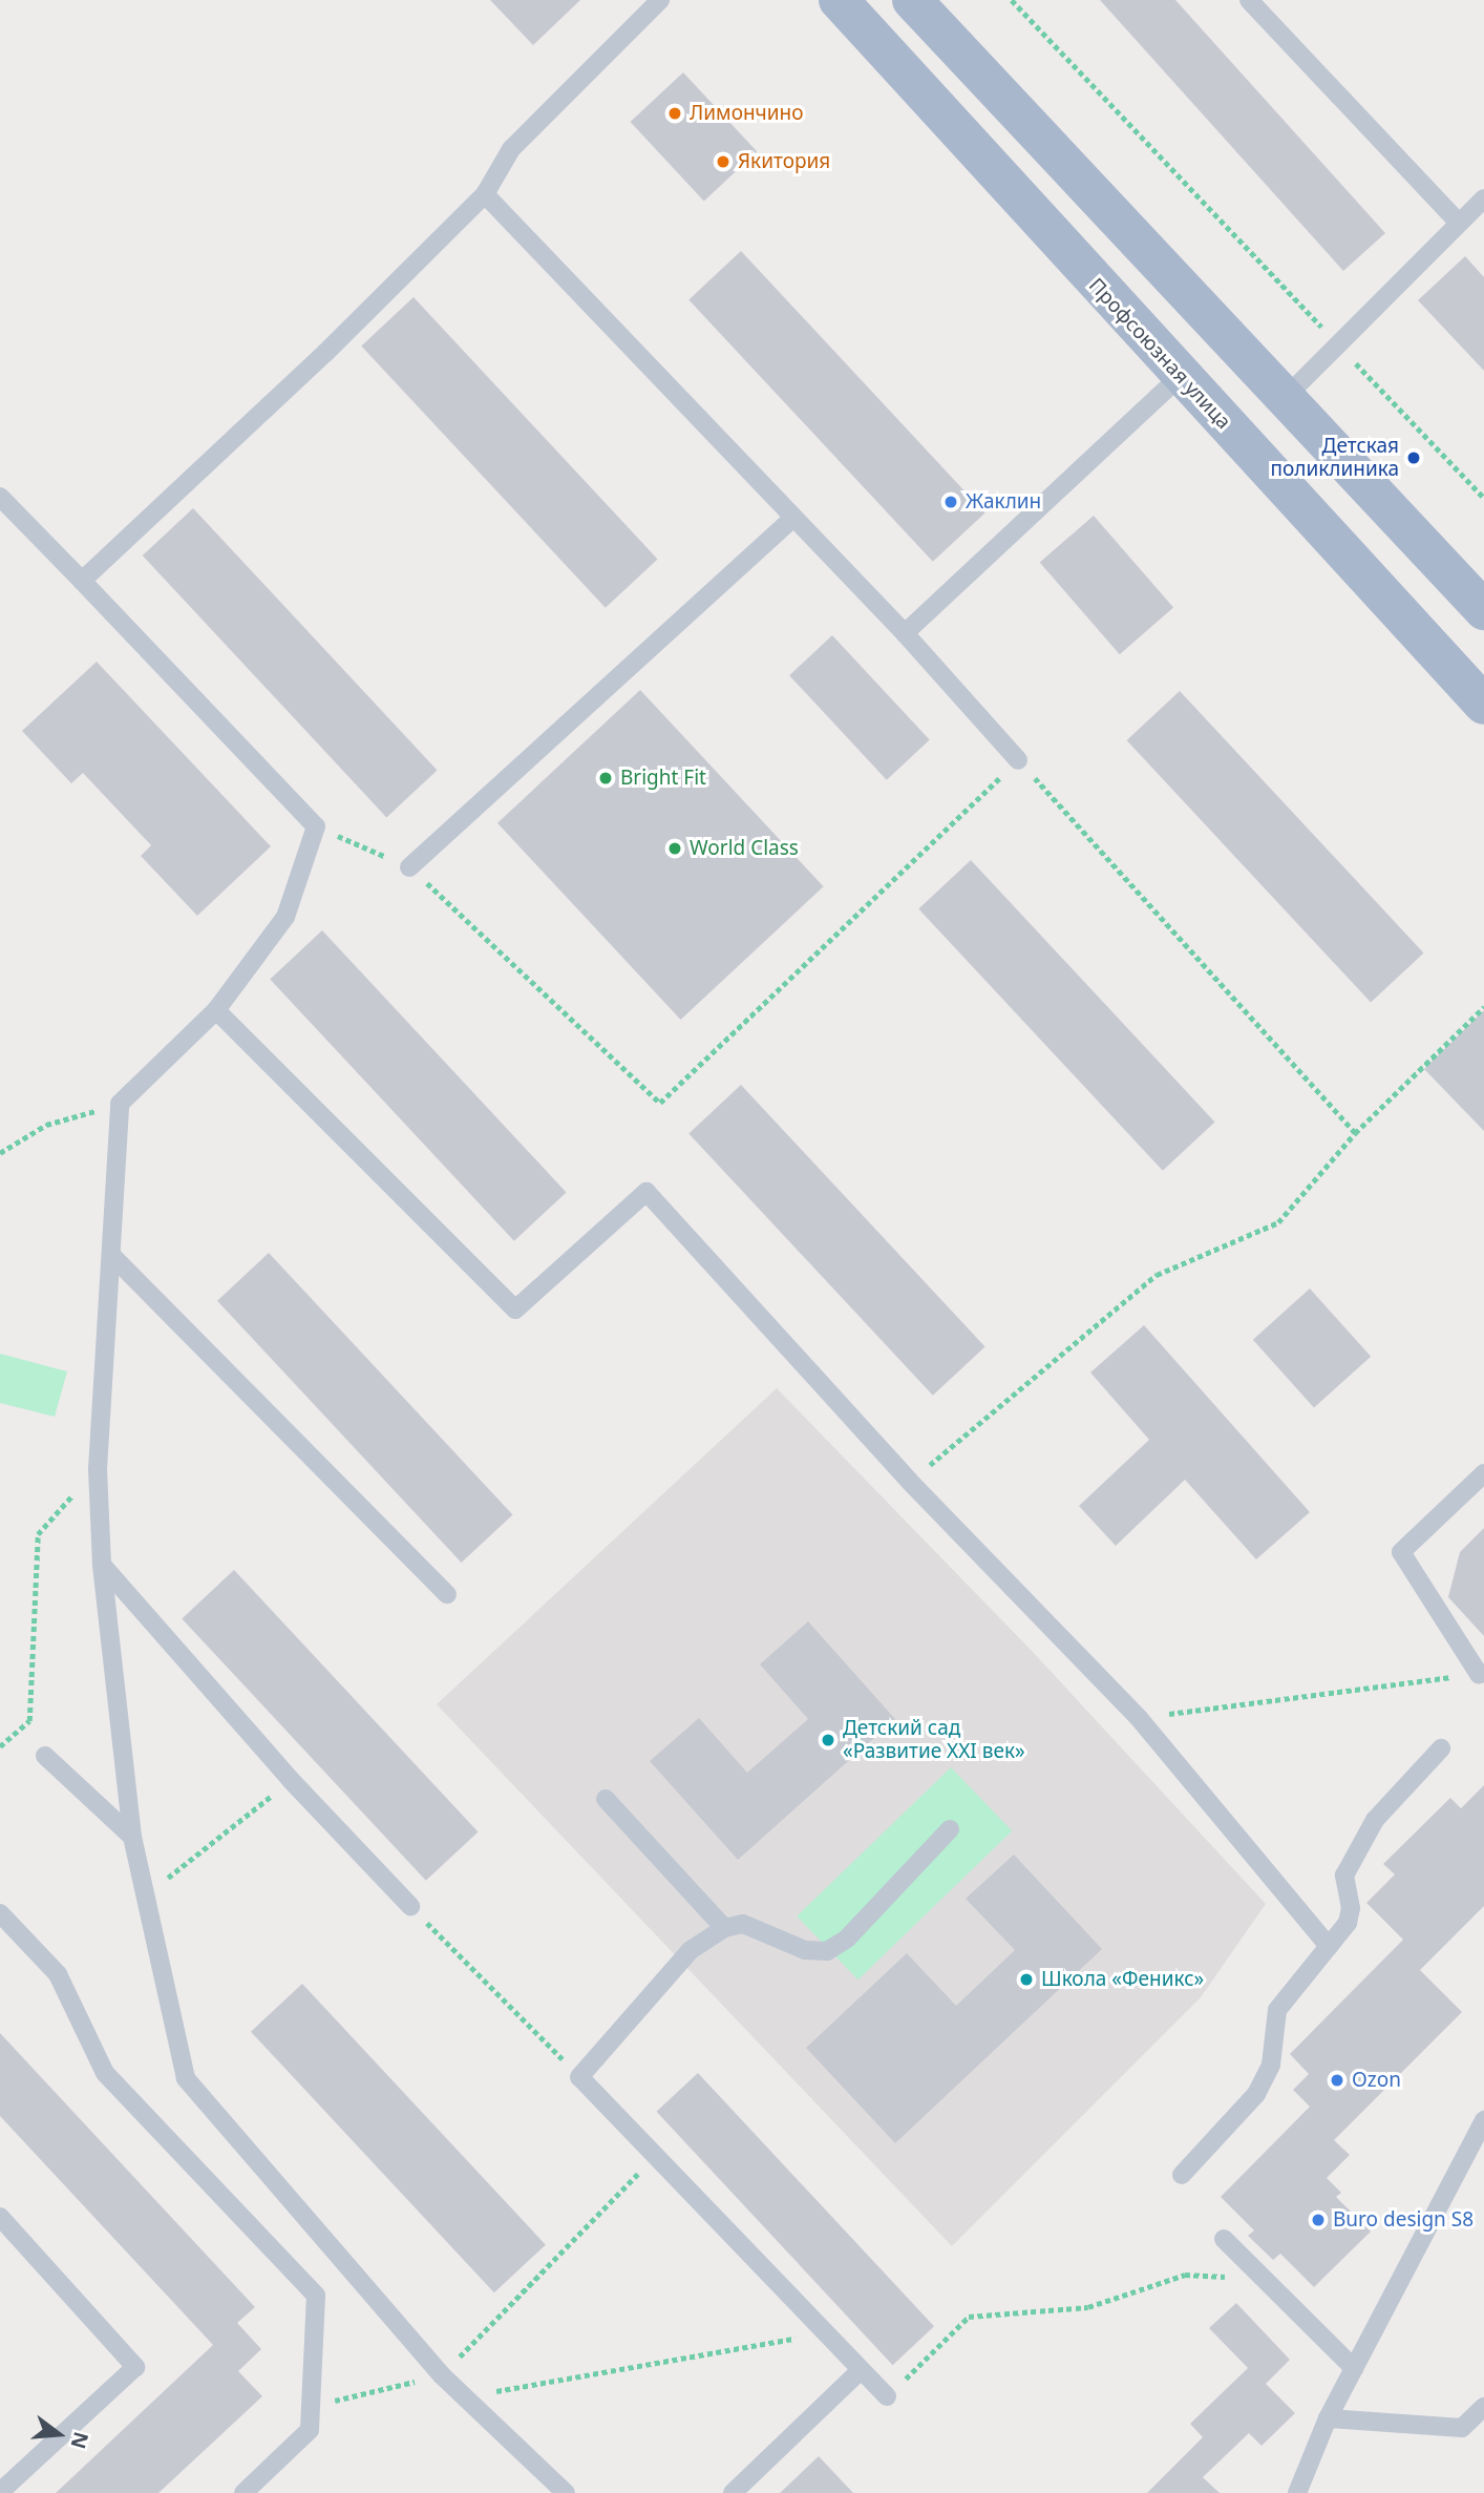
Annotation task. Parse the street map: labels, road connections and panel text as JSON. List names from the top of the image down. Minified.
{"streets":{"main road":["Профсоюзная улица"]},"places":["Лимончино","Якитория","Детская поликлиника","Жаклин","Bright Fit","World Class","Детский сад «Развитие XXI век»","Школа «Феникс»","Ozon","Buro design S8"],"north":"right"}
